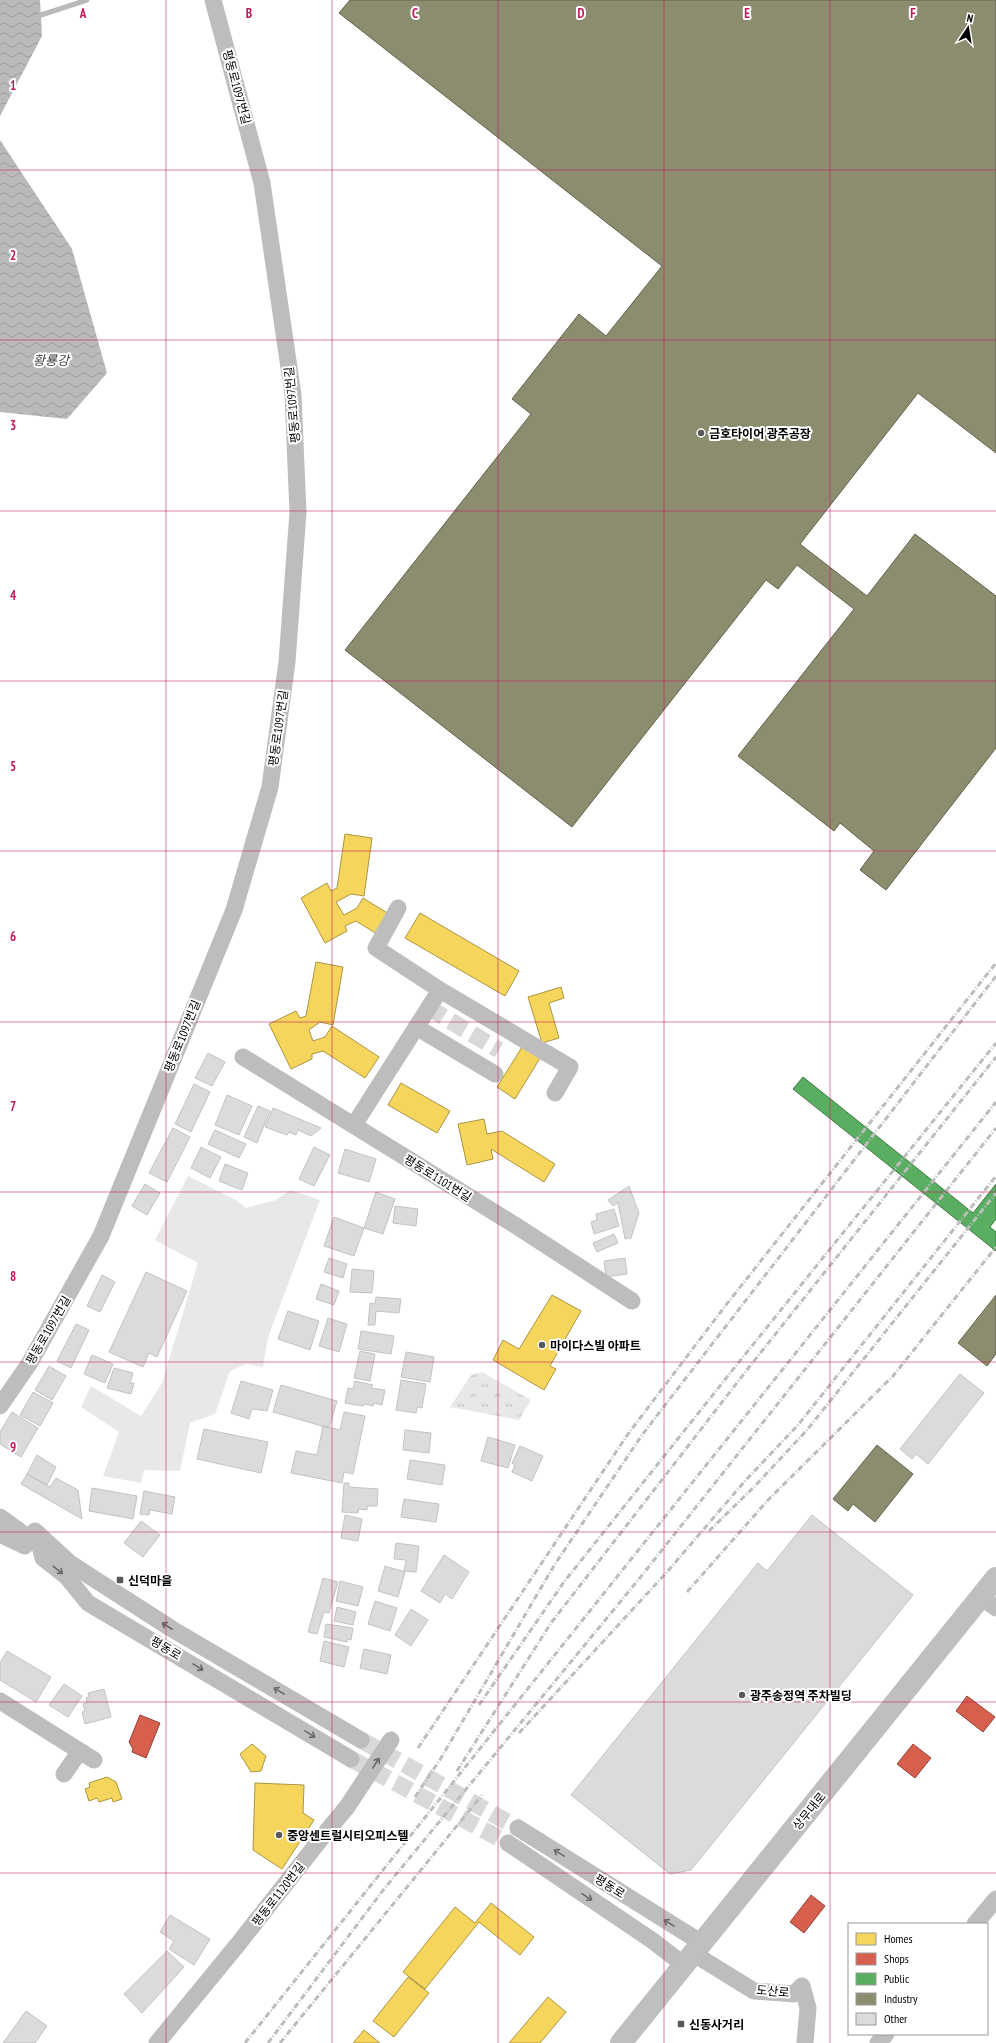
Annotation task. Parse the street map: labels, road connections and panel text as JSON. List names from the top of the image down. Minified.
{"streets":{"main road":["상무대로"],"street":["평동로1097번길","평동로1101번길","평동로","평동로1120번길","도산로"]},"crossings":[["평동로","상무대로"],["평동로","도산로"],["상무대로","도산로"]],"one_way":["평동로1120번길"],"water":["황룡강"],"places":{"other":["금호타이어 광주공장","마이다스빌 아파트","광주송정역 주차빌딩","중앙센트럴시티오피스텔"],"transit":["신덕마을","신동사거리"]},"legend":["Homes","Shops","Public","Industry","Other"],"north":"top","grid":{"columns":["A","B","C","D","E","F"],"rows":["1","2","3","4","5","6","7","8","9"]}}
